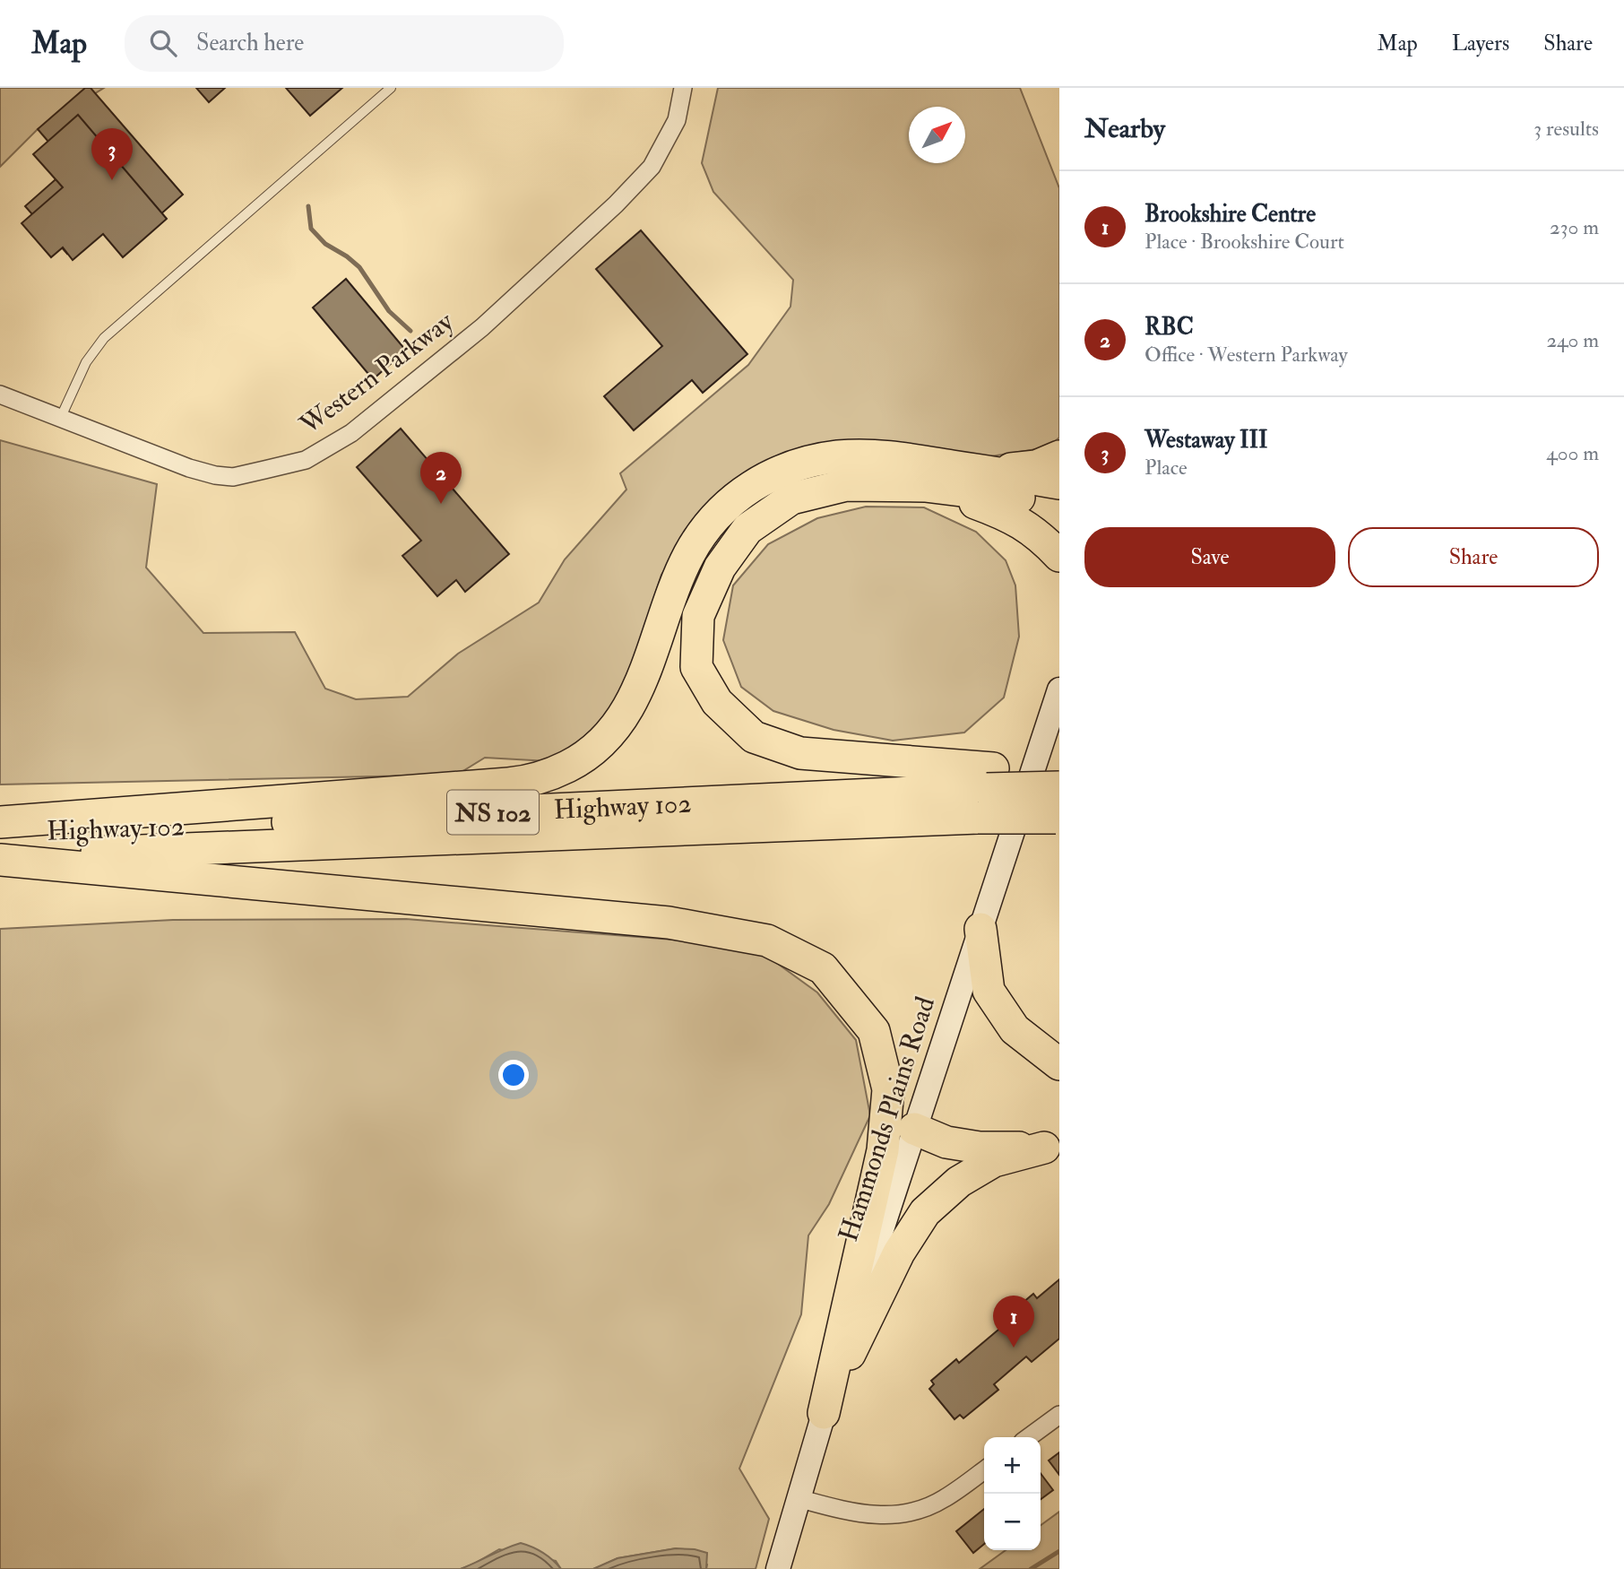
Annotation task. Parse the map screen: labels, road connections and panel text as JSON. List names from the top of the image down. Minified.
{"streets":{"highway":["Highway 102","NS 102"],"main road":["Hammonds Plains Road"],"street":["Western Parkway"]},"north":"top right","page":{"header":"Map","search":"Search here","nav":["Map","Layers","Share"],"heading":["Nearby","3 results"],"pins":["3","2","1"],"list":[{"mark":"1","name":"Brookshire Centre","note":"Place · Brookshire Court","value":"230 m"},{"mark":"2","name":"RBC","note":"Office · Western Parkway","value":"240 m"},{"mark":"3","name":"Westaway III","note":"Place","value":"400 m"}],"buttons":["Save","Share"],"map_buttons":["+","−"]}}
